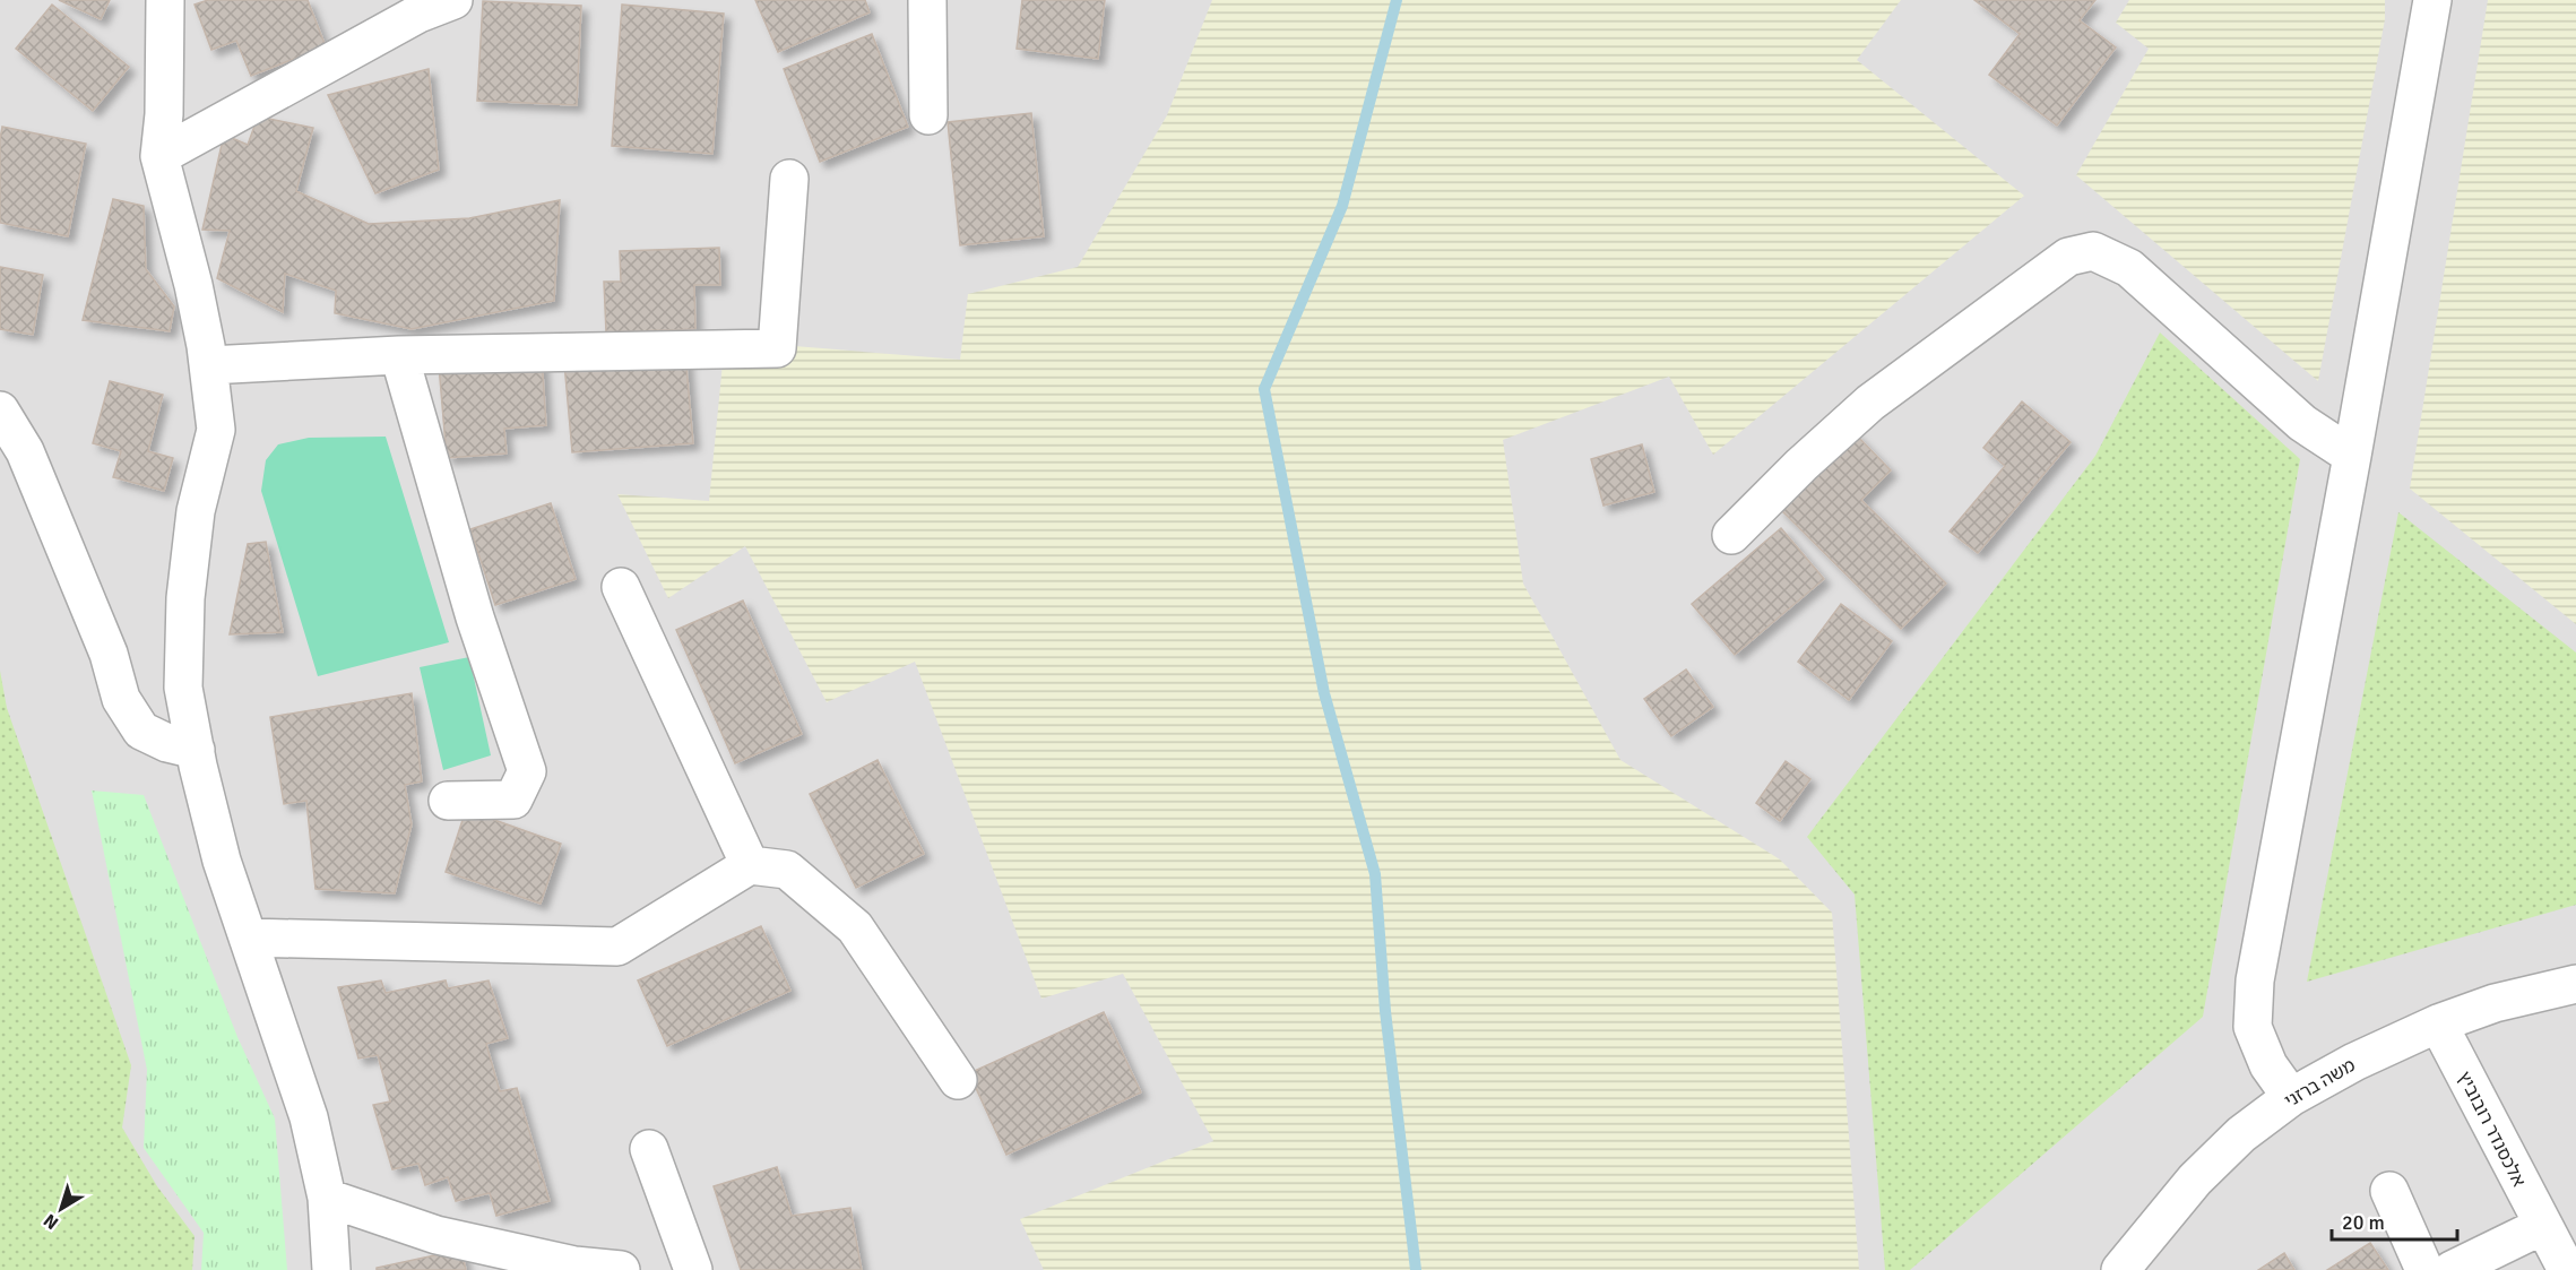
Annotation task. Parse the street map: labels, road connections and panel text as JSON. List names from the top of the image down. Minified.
{"streets":{"street":["משה ברזני","אלכסנדר רובוביץ"]},"crossings":[["משה ברזני","אלכסנדר רובוביץ"]],"scale_bar":"20 m","north":"bottom left"}
